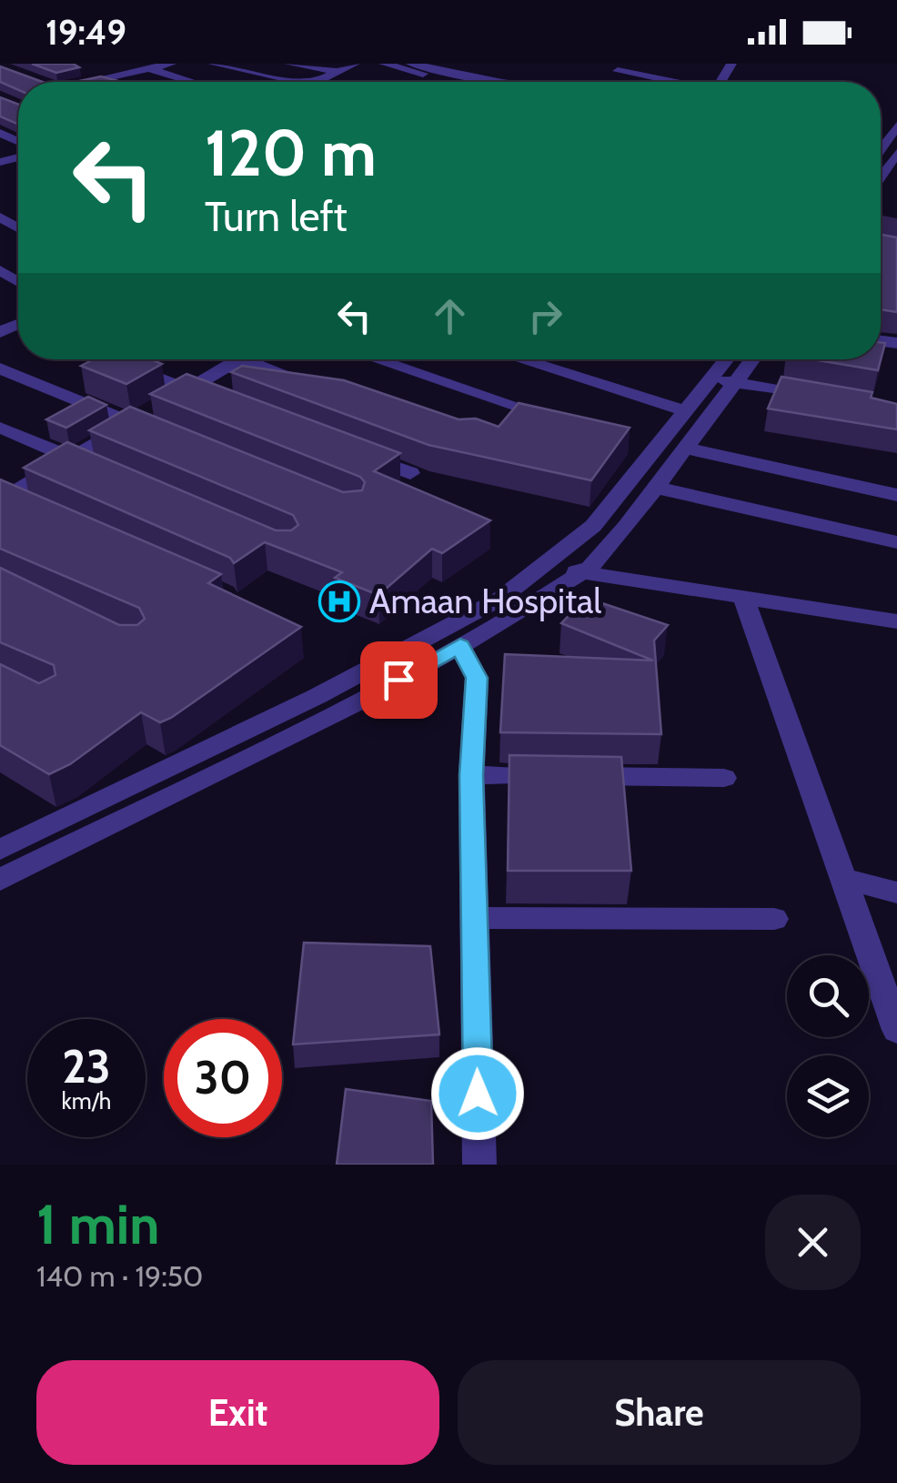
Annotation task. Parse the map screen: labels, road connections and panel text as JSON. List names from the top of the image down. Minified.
{"places":{"hospital":["Amaan Hospital"]},"page":{"status":"19:49","turn":["120 m","Turn left"],"speed":"23 km/h","limit":"30","heading":["1 min","140 m · 19:50"],"buttons":["Exit","Share"]}}
